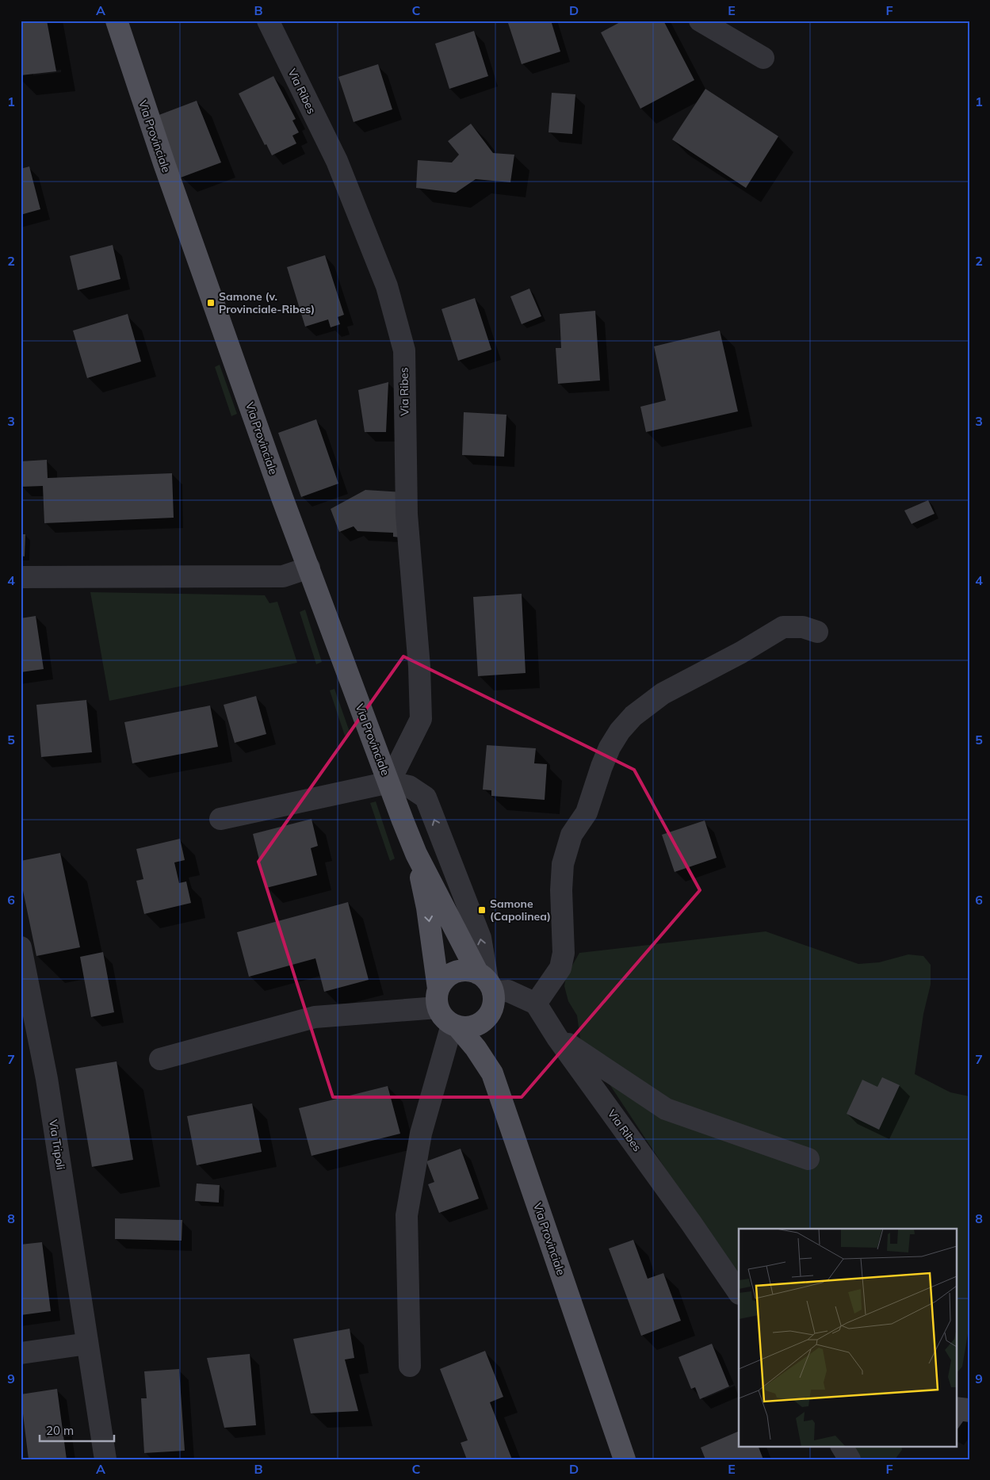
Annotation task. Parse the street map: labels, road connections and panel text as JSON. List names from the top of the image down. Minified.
{"streets":{"main road":["Via Provinciale"],"street":["Via Ribes","Via Tripoli"]},"crossings":[["Via Ribes","Via Provinciale"]],"places":{"transit":["Samone (v. Provinciale-Ribes)","Samone (Capolinea)"]},"scale_bar":"20 m","grid":{"columns":["A","B","C","D","E","F"],"rows":["1","2","3","4","5","6","7","8","9"]}}
